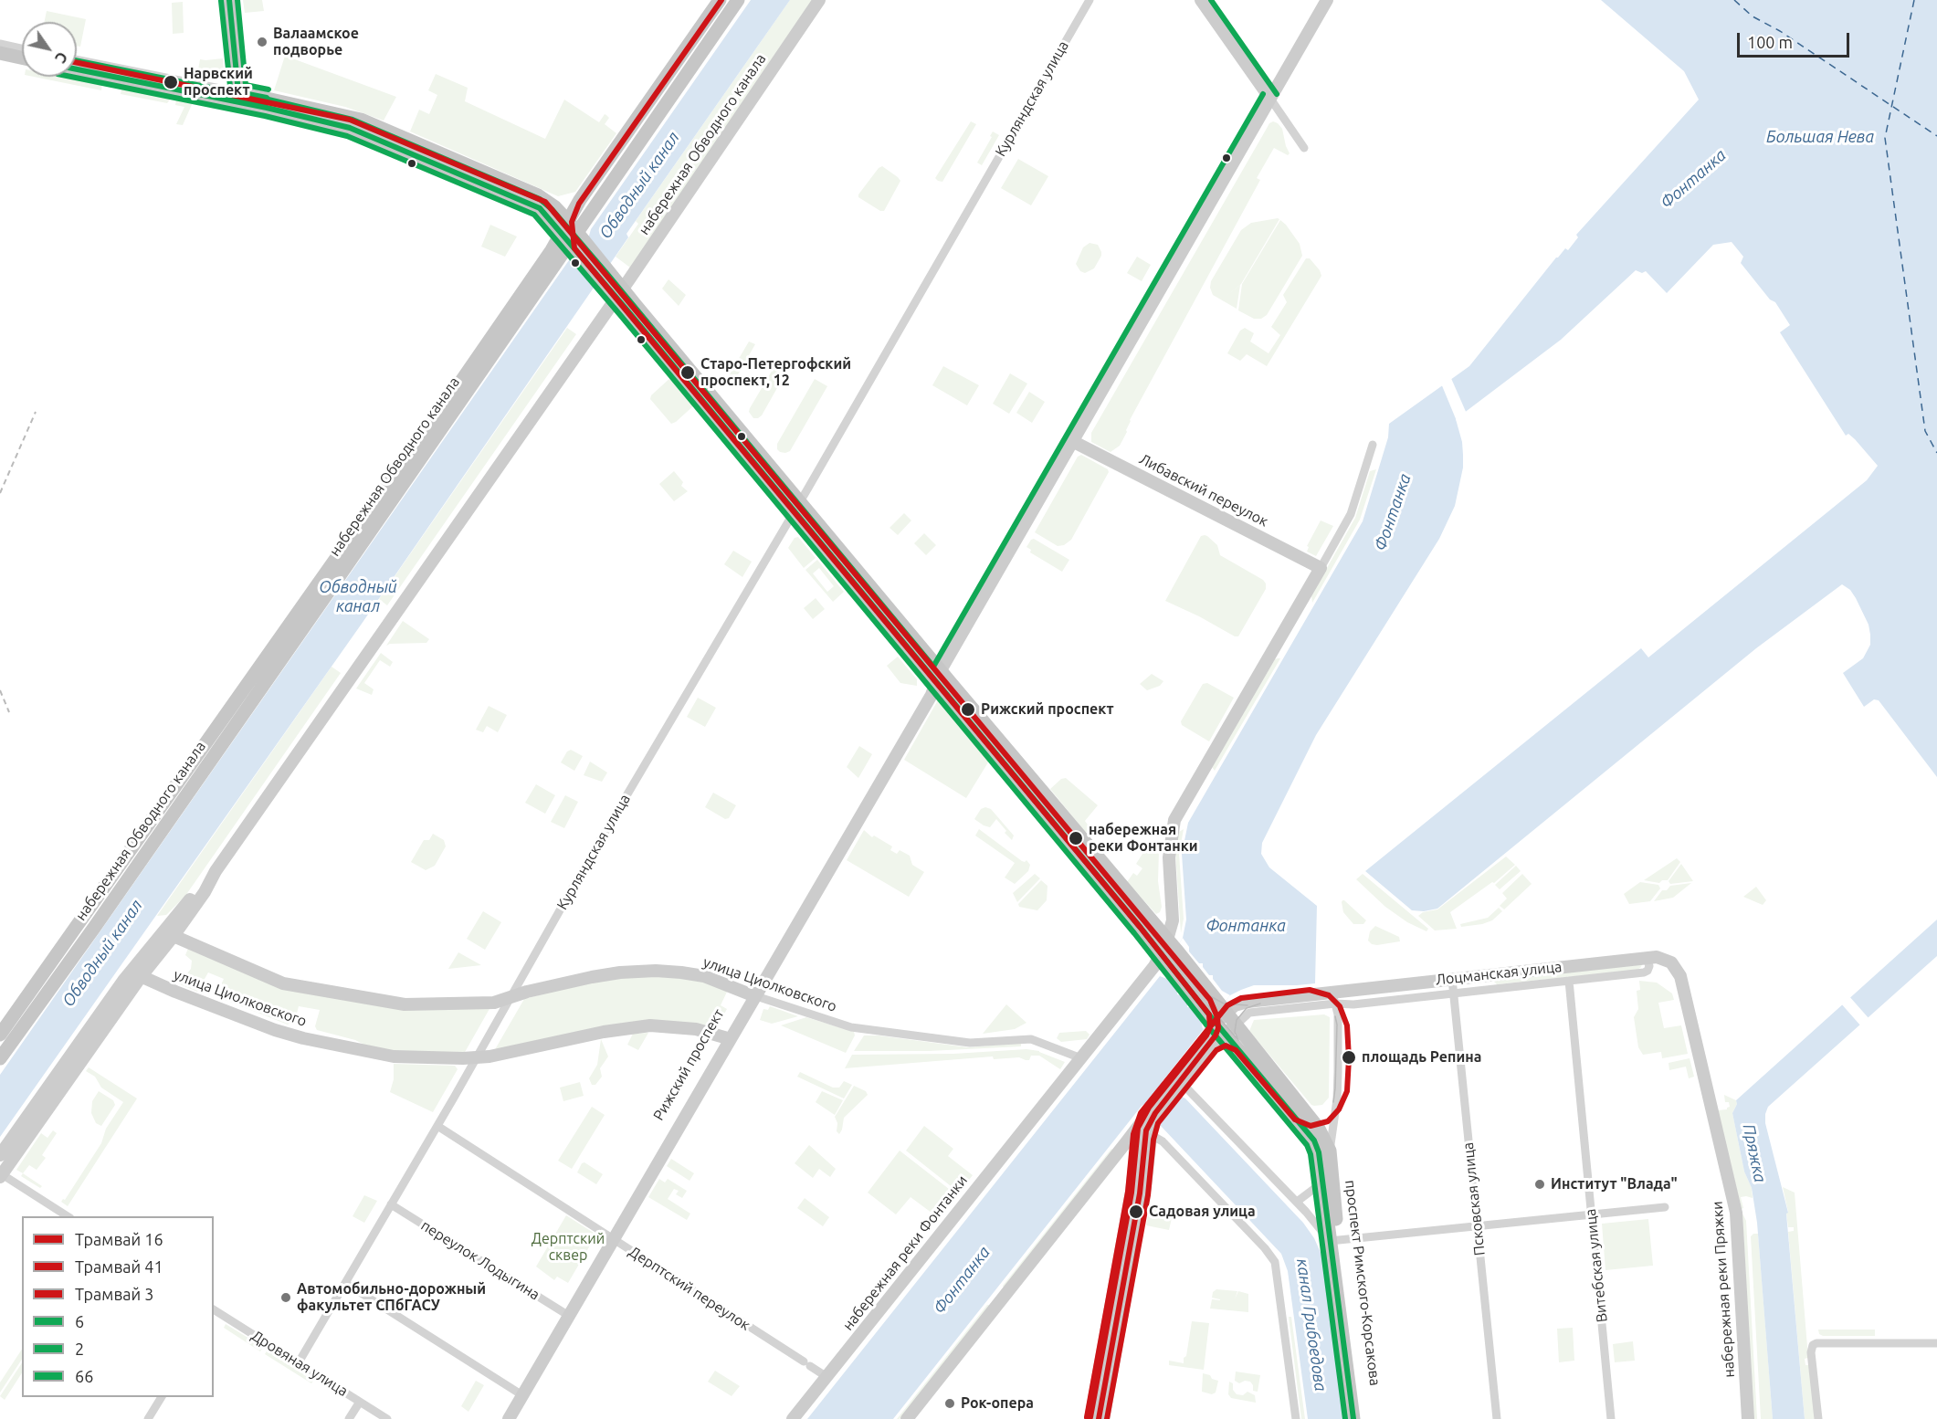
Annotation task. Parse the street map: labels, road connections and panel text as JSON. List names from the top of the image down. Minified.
{"streets":{"main road":["набережная Обводного канала","проспект Римского-Корсакова"],"street":["Курляндская улица","Либавский переулок","Лоцманская улица","улица Циолковского","Рижский проспект","Псковская улица","набережная реки Фонтанки","переулок Лодыгина","Витебская улица","Дерптский переулок","набережная реки Пряжки","Дровяная улица"]},"crossings":[["Курляндская улица","улица Циолковского"],["Курляндская улица","переулок Лодыгина"],["Курляндская улица","Дерптский переулок"],["Курляндская улица","Дровяная улица"],["набережная Обводного канала","улица Циолковского"],["Либавский переулок","Рижский проспект"],["Либавский переулок","набережная реки Фонтанки"],["Лоцманская улица","Псковская улица"],["Лоцманская улица","Витебская улица"],["Лоцманская улица","набережная реки Пряжки"],["улица Циолковского","Рижский проспект"],["улица Циолковского","набережная реки Фонтанки"],["Рижский проспект","переулок Лодыгина"],["Рижский проспект","Дерптский переулок"],["набережная реки Фонтанки","Дерптский переулок"]],"water":["Большая Нева","Фонтанка","Обводный канал","Пряжка","канал Грибоедова"],"parks":["Дерптский сквер"],"places":["Валаамское подворье","Нарвский проспект","Старо-Петергофский проспект, 12","Рижский проспект","набережная реки Фонтанки","площадь Репина","Институт \"Влада\"","Садовая улица","Автомобильно-дорожный факультет СПбГАСУ","Рок-опера"],"lines":["tram line 41","transit line 6","transit line 66","transit line 2","tram line 16","tram line 3"],"legend":["Трамвай 16","Трамвай 41","Трамвай 3","6","2","66"],"scale_bar":"100 m","north":"bottom right"}
